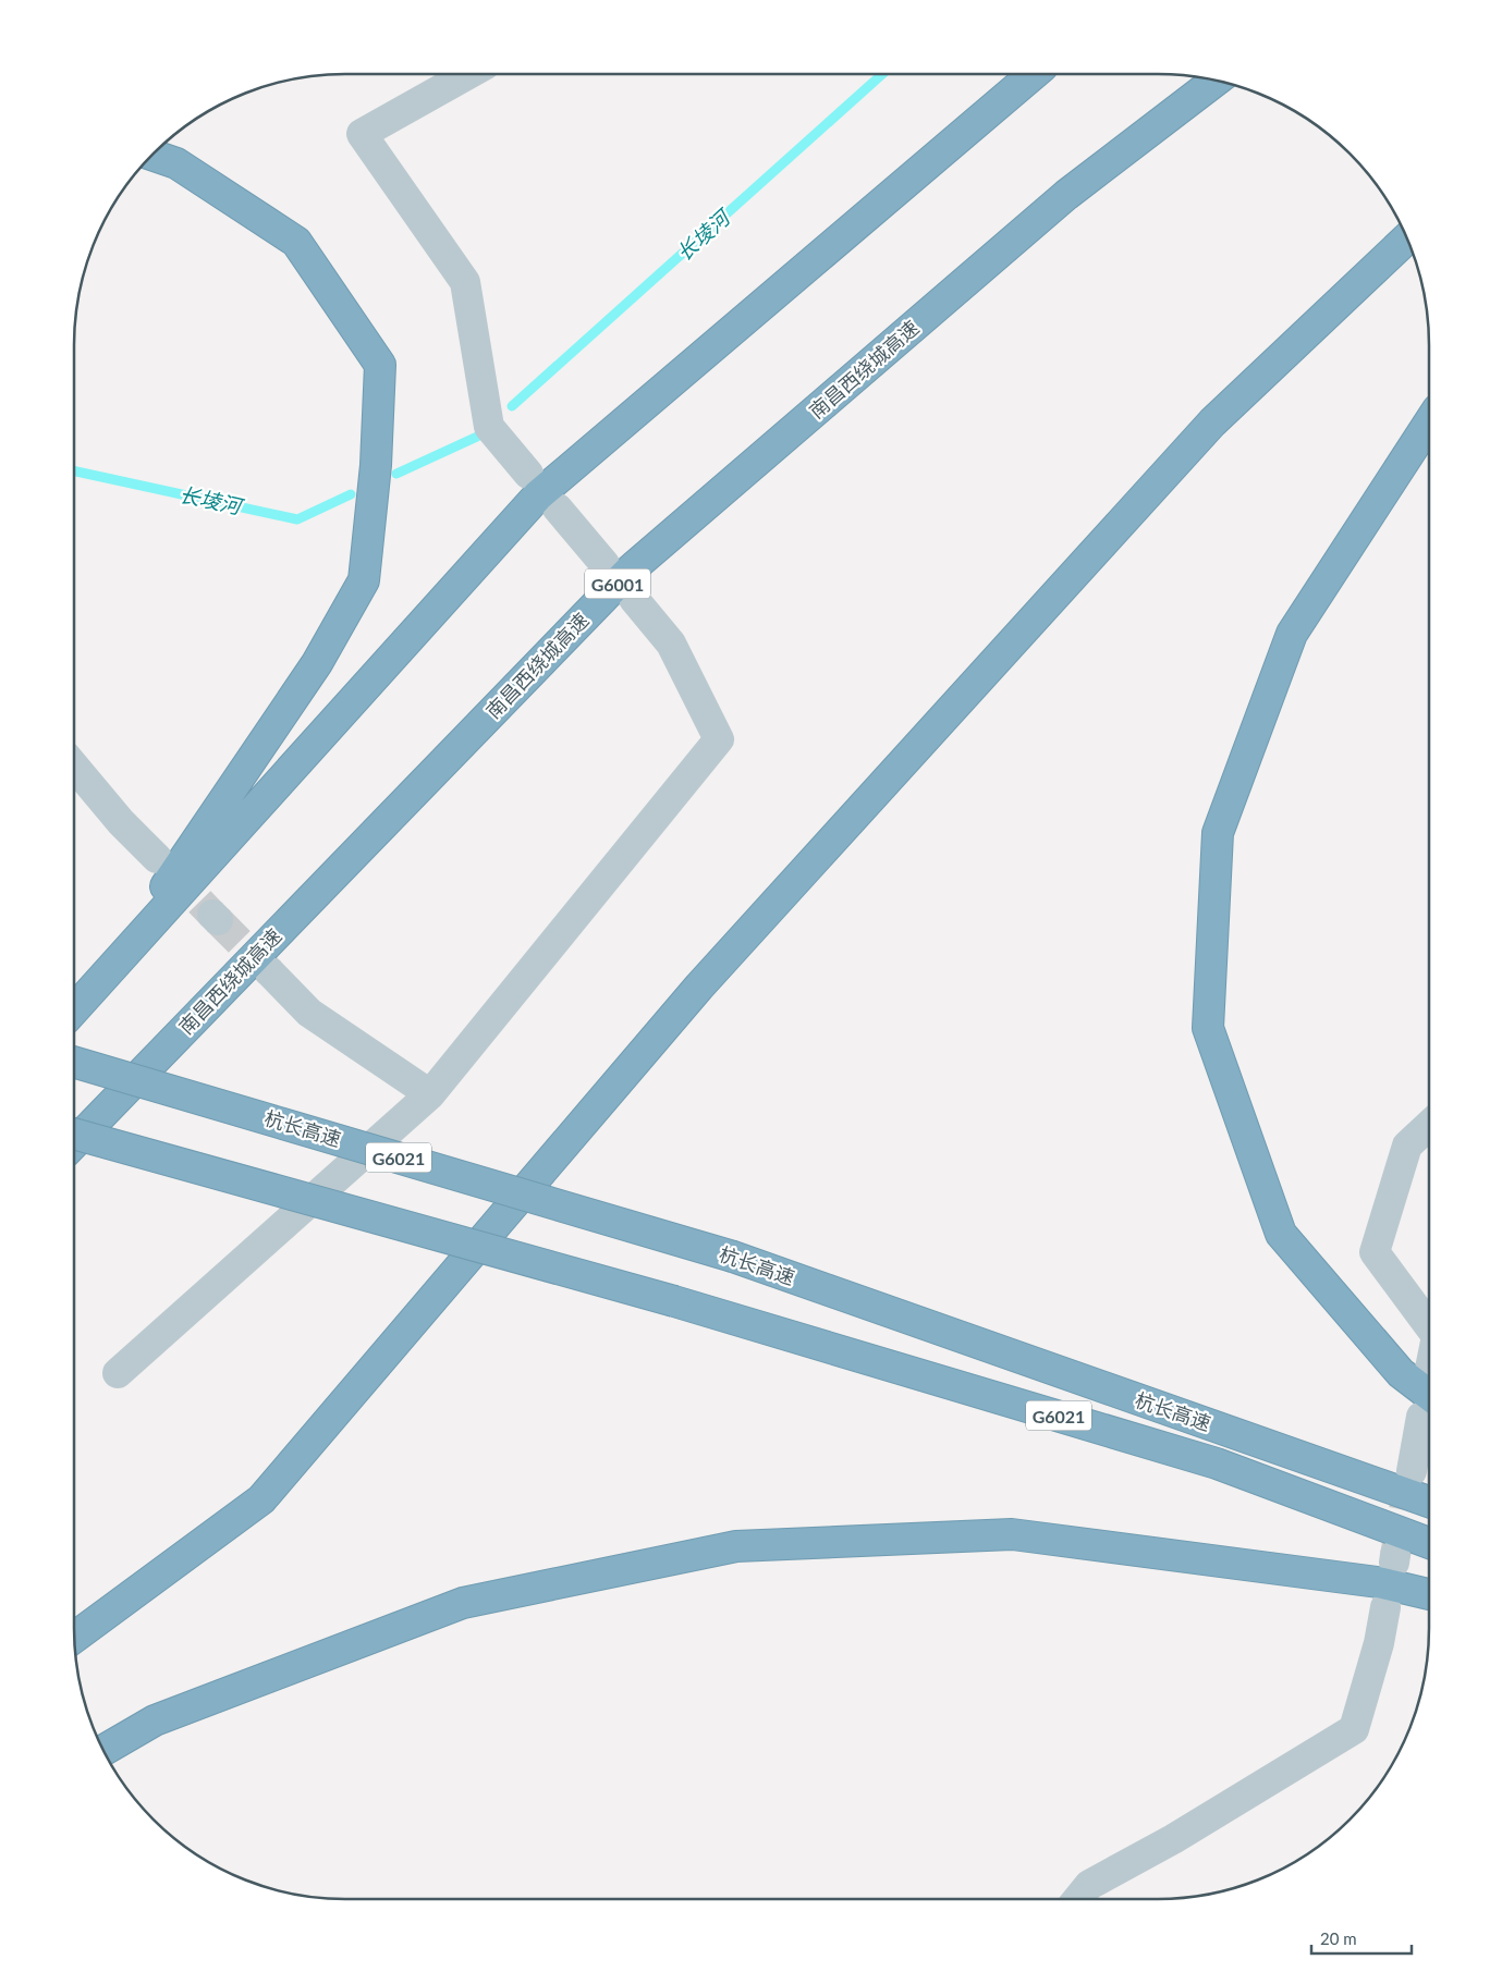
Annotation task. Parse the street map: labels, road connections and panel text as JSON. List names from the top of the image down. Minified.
{"streets":{"highway":["南昌西绕城高速","G6001","杭长高速","G6021"]},"water":["长堎河"],"scale_bar":"20 m"}
